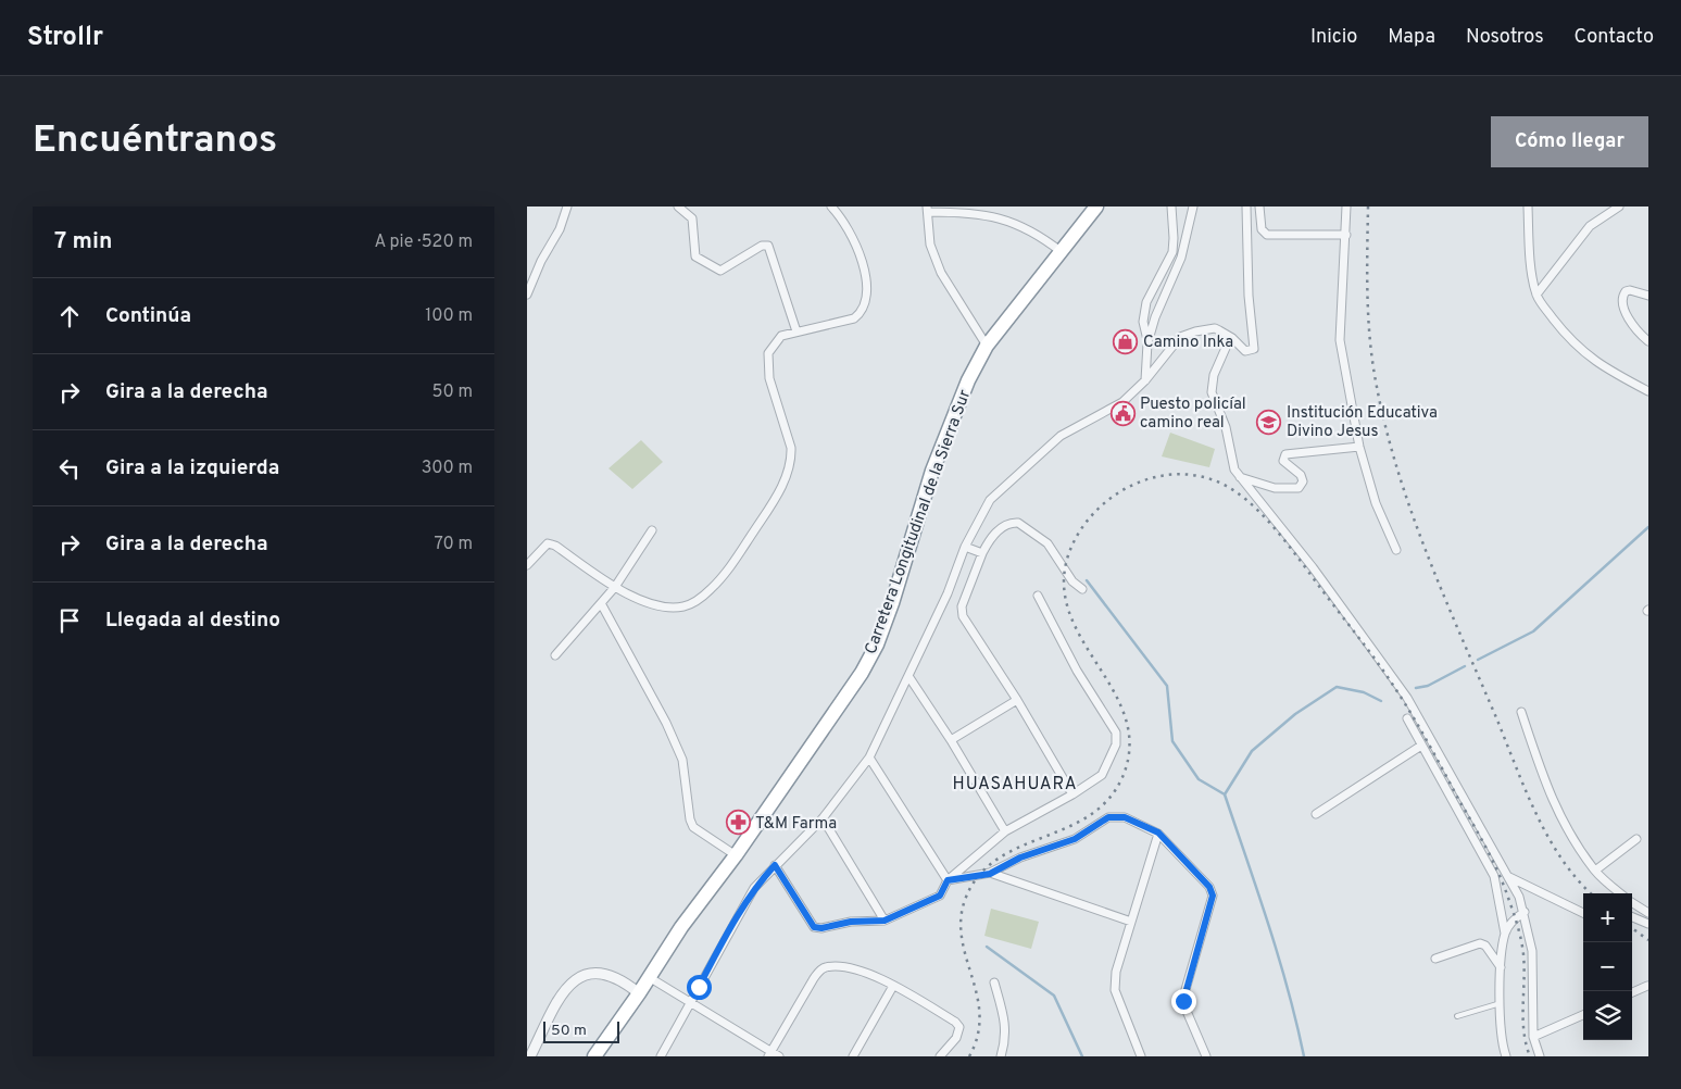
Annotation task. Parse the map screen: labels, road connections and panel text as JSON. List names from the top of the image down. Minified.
{"streets":{"highway":["Carretera Longitudinal de la Sierra Sur"]},"districts":["HUASAHUARA"],"places":{"shop":["Camino Inka"],"public building":["Puesto policíal camino real"],"school or university":["Institución Educativa Divino Jesus"],"pharmacy":["T&M Farma"]},"scale_bar":"50 m","page":{"header":"Strollr","nav":["Inicio","Mapa","Nosotros","Contacto"],"buttons":"Cómo llegar","title":"Encuéntranos","heading":["7 min","A pie · 520 m"],"list":[["Continúa","100 m"],["Gira a la derecha","50 m"],["Gira a la izquierda","300 m"],["Gira a la derecha","70 m"],"Llegada al destino"],"map_buttons":["+","−"],"scale":"50 m"}}
